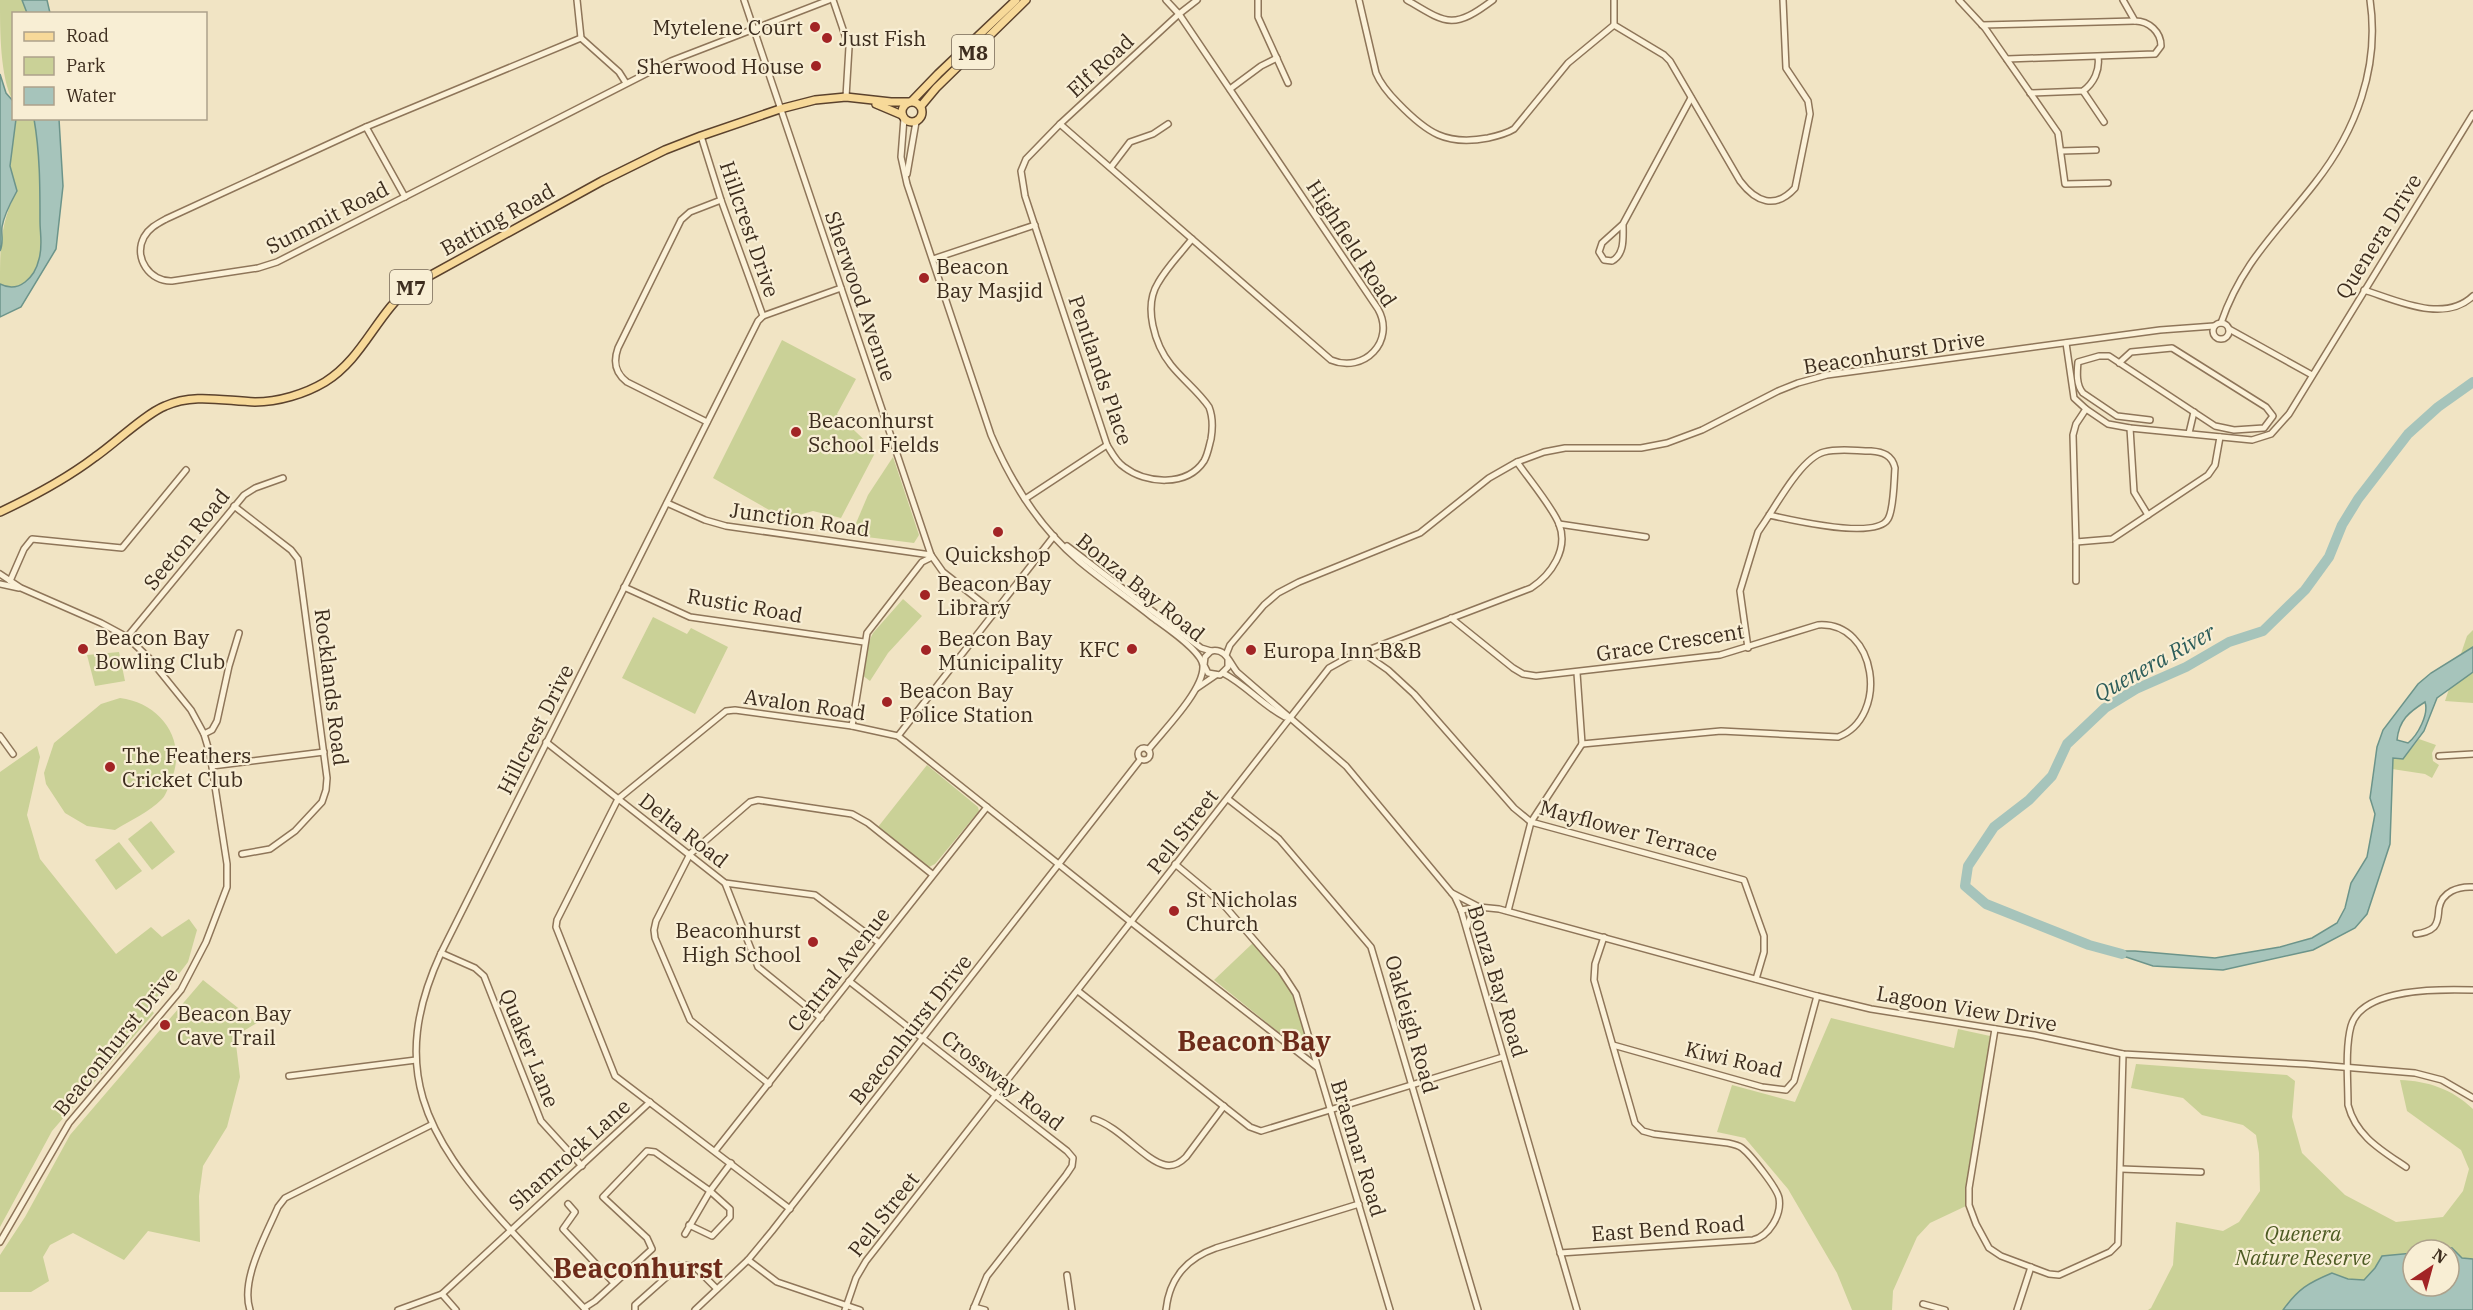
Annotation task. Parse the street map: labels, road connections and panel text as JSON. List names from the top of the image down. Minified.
{"streets":{"main road":["M8","Batting Road","M7"],"street":["Elf Road","Summit Road","Hillcrest Drive","Quenera Drive","Highfield Road","Sherwood Avenue","Beaconhurst Drive","Pentlands Place","Junction Road","Seeton Road","Bonza Bay Road","Rustic Road","Grace Crescent","Rocklands Road","Avalon Road","Delta Road","Mayflower Terrace","Pell Street","Central Avenue","Lagoon View Drive","Oakleigh Road","Quaker Lane","Kiwi Road","Crossway Road","Braemar Road","Shamrock Lane","East Bend Road"]},"crossings":[["M8","Batting Road"],["M8","Bonza Bay Road"],["Elf Road","Highfield Road"],["Elf Road","Pentlands Place"],["Summit Road","Sherwood Avenue"],["Batting Road","Hillcrest Drive"],["Batting Road","Sherwood Avenue"],["Batting Road","Bonza Bay Road"],["Hillcrest Drive","Junction Road"],["Hillcrest Drive","Rustic Road"],["Hillcrest Drive","Delta Road"],["Hillcrest Drive","Quaker Lane"],["Hillcrest Drive","Shamrock Lane"],["Quenera Drive","Beaconhurst Drive"],["Highfield Road","Pentlands Place"],["Sherwood Avenue","Junction Road"],["Beaconhurst Drive","Seeton Road"],["Beaconhurst Drive","Bonza Bay Road"],["Beaconhurst Drive","Avalon Road"],["Beaconhurst Drive","Crossway Road"],["Seeton Road","Rocklands Road"],["Bonza Bay Road","Pell Street"],["Bonza Bay Road","Lagoon View Drive"],["Bonza Bay Road","East Bend Road"],["Grace Crescent","Pell Street"],["Avalon Road","Delta Road"],["Avalon Road","Pell Street"],["Avalon Road","Central Avenue"],["Avalon Road","Braemar Road"],["Avalon Road","Shamrock Lane"],["Delta Road","Central Avenue"],["Mayflower Terrace","Pell Street"],["Mayflower Terrace","Lagoon View Drive"],["Pell Street","Oakleigh Road"],["Pell Street","Crossway Road"],["Pell Street","Braemar Road"],["Central Avenue","Crossway Road"],["Lagoon View Drive","Kiwi Road"],["Lagoon View Drive","East Bend Road"],["Quaker Lane","Shamrock Lane"],["Kiwi Road","East Bend Road"]],"districts":["Beacon Bay","Beaconhurst"],"water":["Quenera River"],"parks":["Quenera Nature Reserve"],"places":["Mytelene Court","Just Fish","Sherwood House","Beacon Bay Masjid","Beaconhurst School Fields","Quickshop","Beacon Bay Library","Beacon Bay Bowling Club","KFC","Beacon Bay Municipality","Europa Inn B&B","Beacon Bay Police Station","The Feathers Cricket Club","St Nicholas Church","Beaconhurst High School","Beacon Bay Cave Trail"],"legend":["Road","Park","Water"],"north":"top right"}
